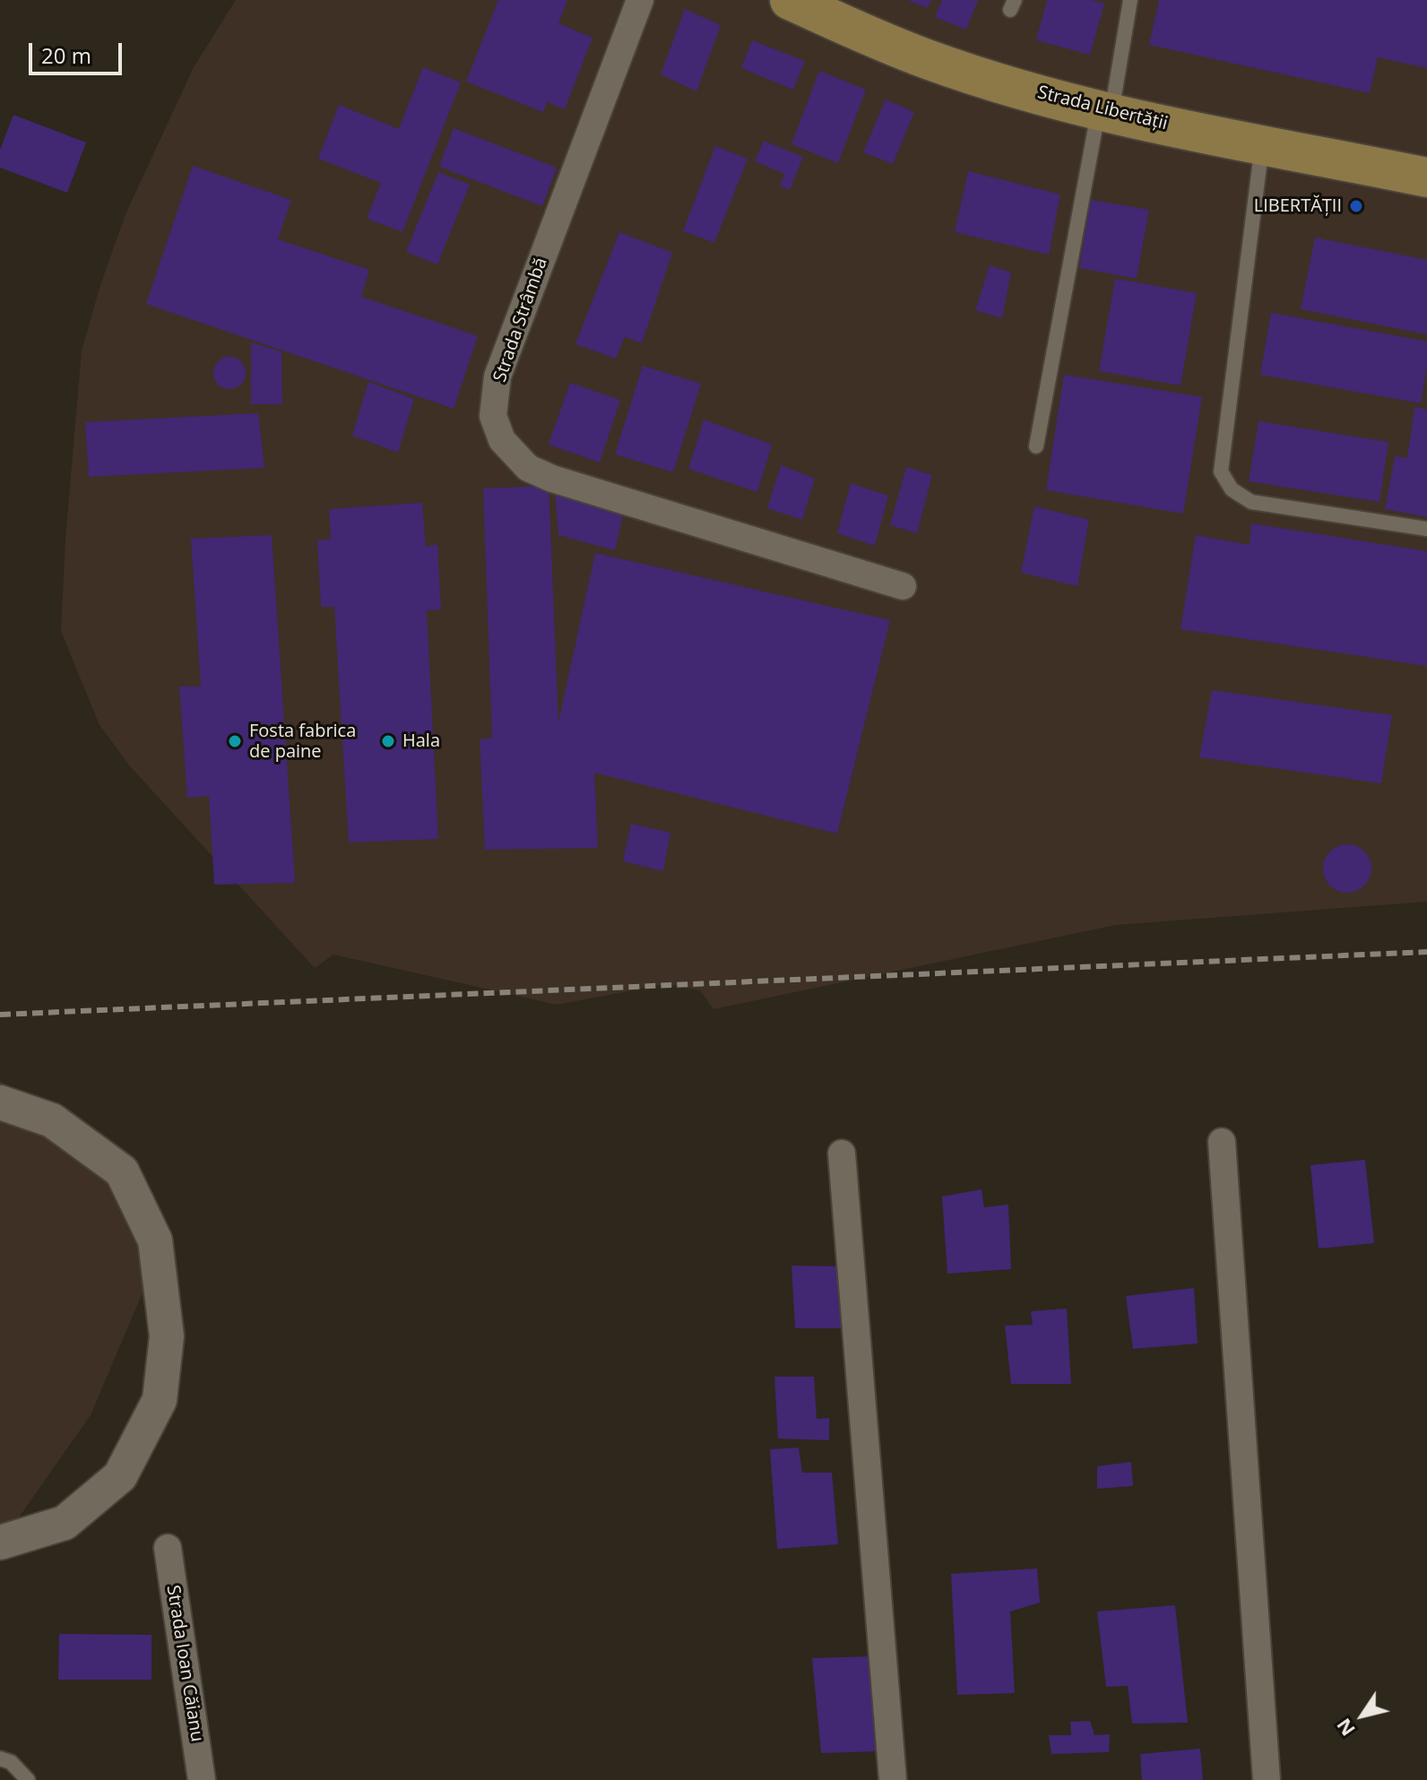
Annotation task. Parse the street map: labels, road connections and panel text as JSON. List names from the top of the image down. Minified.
{"streets":{"main road":["Strada Libertății"],"street":["Strada Strâmbă","Strada Ioan Căianu"]},"places":["LIBERTĂȚII","Fosta fabrica de paine","Hala"],"scale_bar":"20 m","north":"bottom left"}
